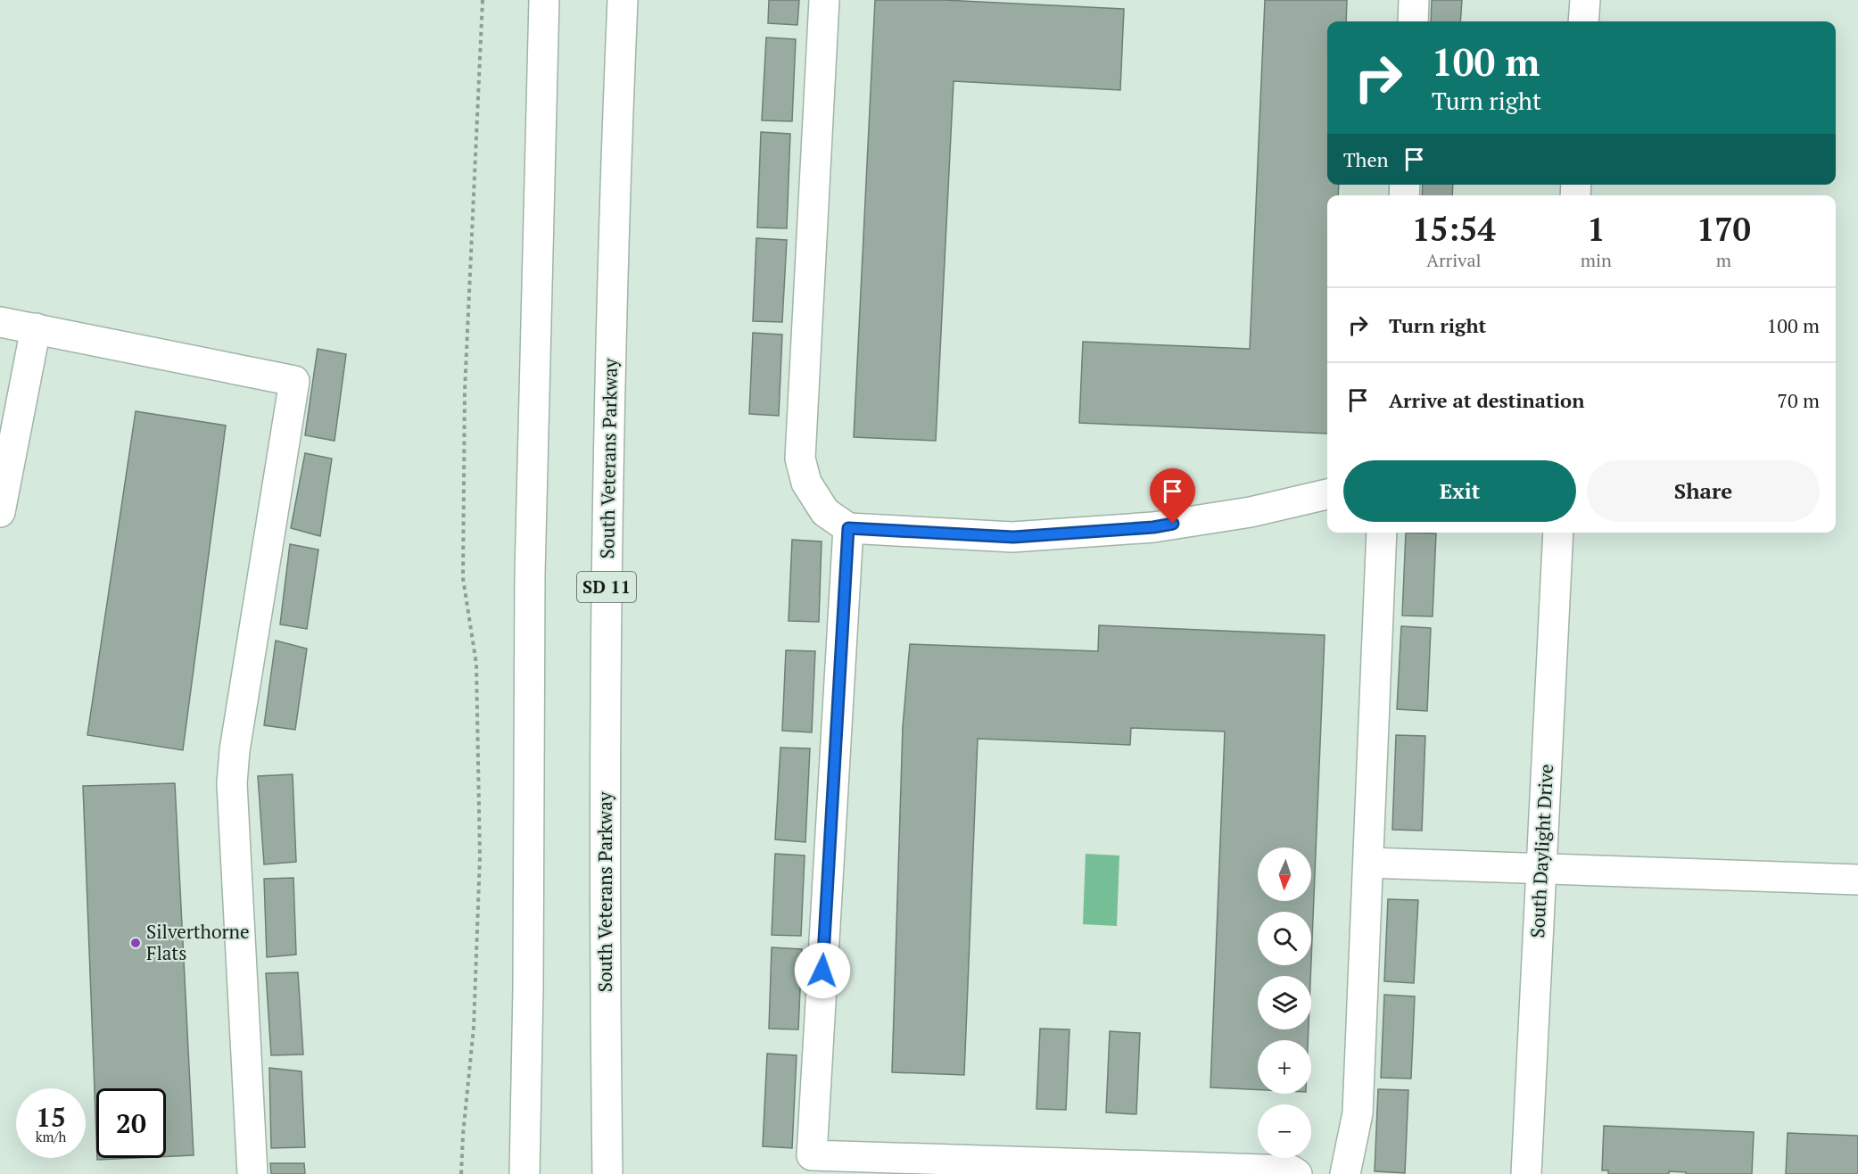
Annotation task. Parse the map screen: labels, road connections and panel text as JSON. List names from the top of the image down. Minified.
{"streets":{"main road":["South Veterans Parkway","SD 11","South Daylight Drive"]},"places":["Silverthorne Flats"],"north":"bottom","page":{"turn":["100 m","Turn right"],"then":"Then","eta":["15:54","Arrival","1","min","170","m"],"list":[{"name":"Turn right","value":"100 m"},{"name":"Arrive at destination","value":"70 m"}],"buttons":["Exit","Share"],"map_buttons":["+","−"],"speed":"15 km/h","limit":"20"}}
